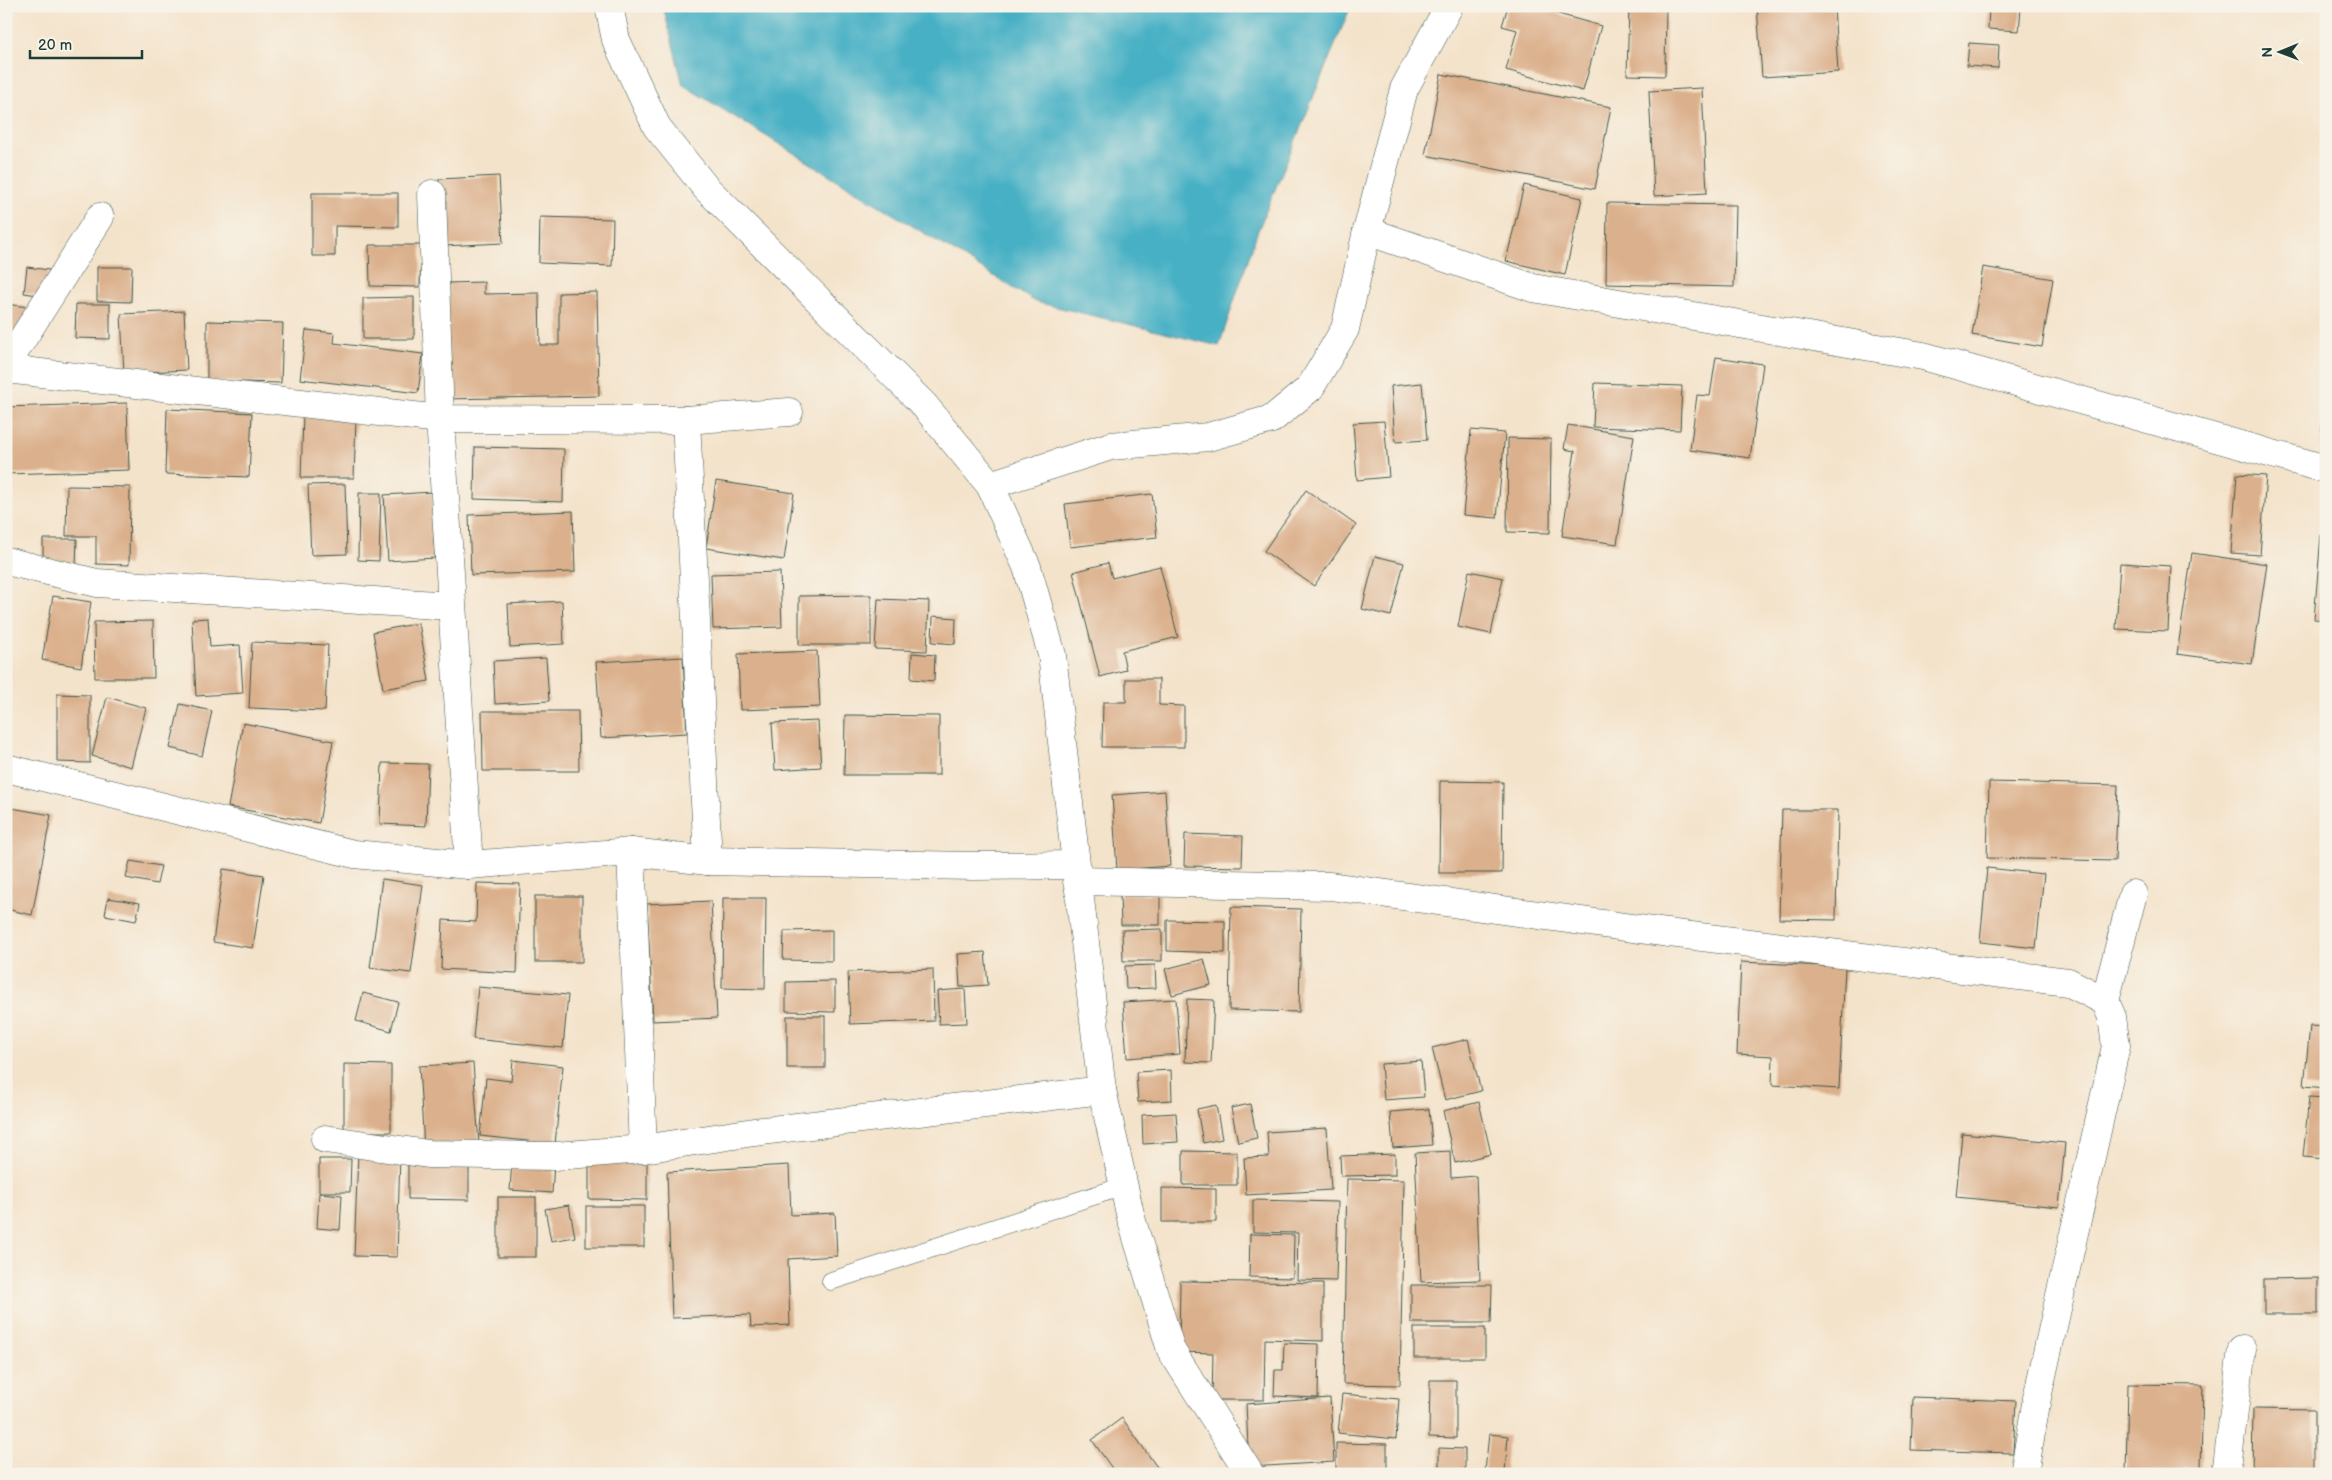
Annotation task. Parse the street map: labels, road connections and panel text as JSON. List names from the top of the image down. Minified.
{"scale_bar":"20 m","north":"left"}
